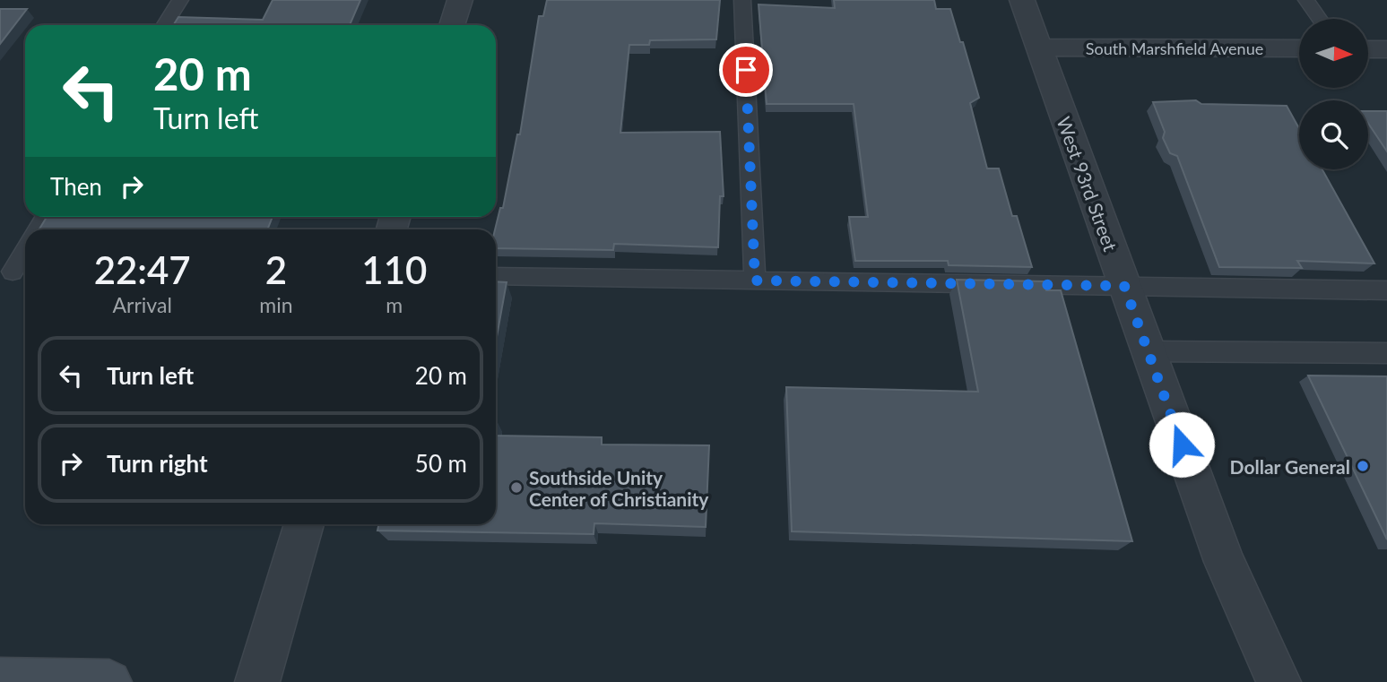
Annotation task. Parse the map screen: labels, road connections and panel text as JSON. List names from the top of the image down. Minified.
{"streets":{"street":["South Marshfield Avenue","West 93rd Street"]},"crossings":[["South Marshfield Avenue","West 93rd Street"]],"places":["Dollar General","Southside Unity Center of Christianity"],"north":"right","page":{"turn":["20 m","Turn left"],"then":"Then","eta":["22:47","Arrival","2","min","110","m"],"list":[{"name":"Turn left","value":"20 m"},{"name":"Turn right","value":"50 m"}]}}
